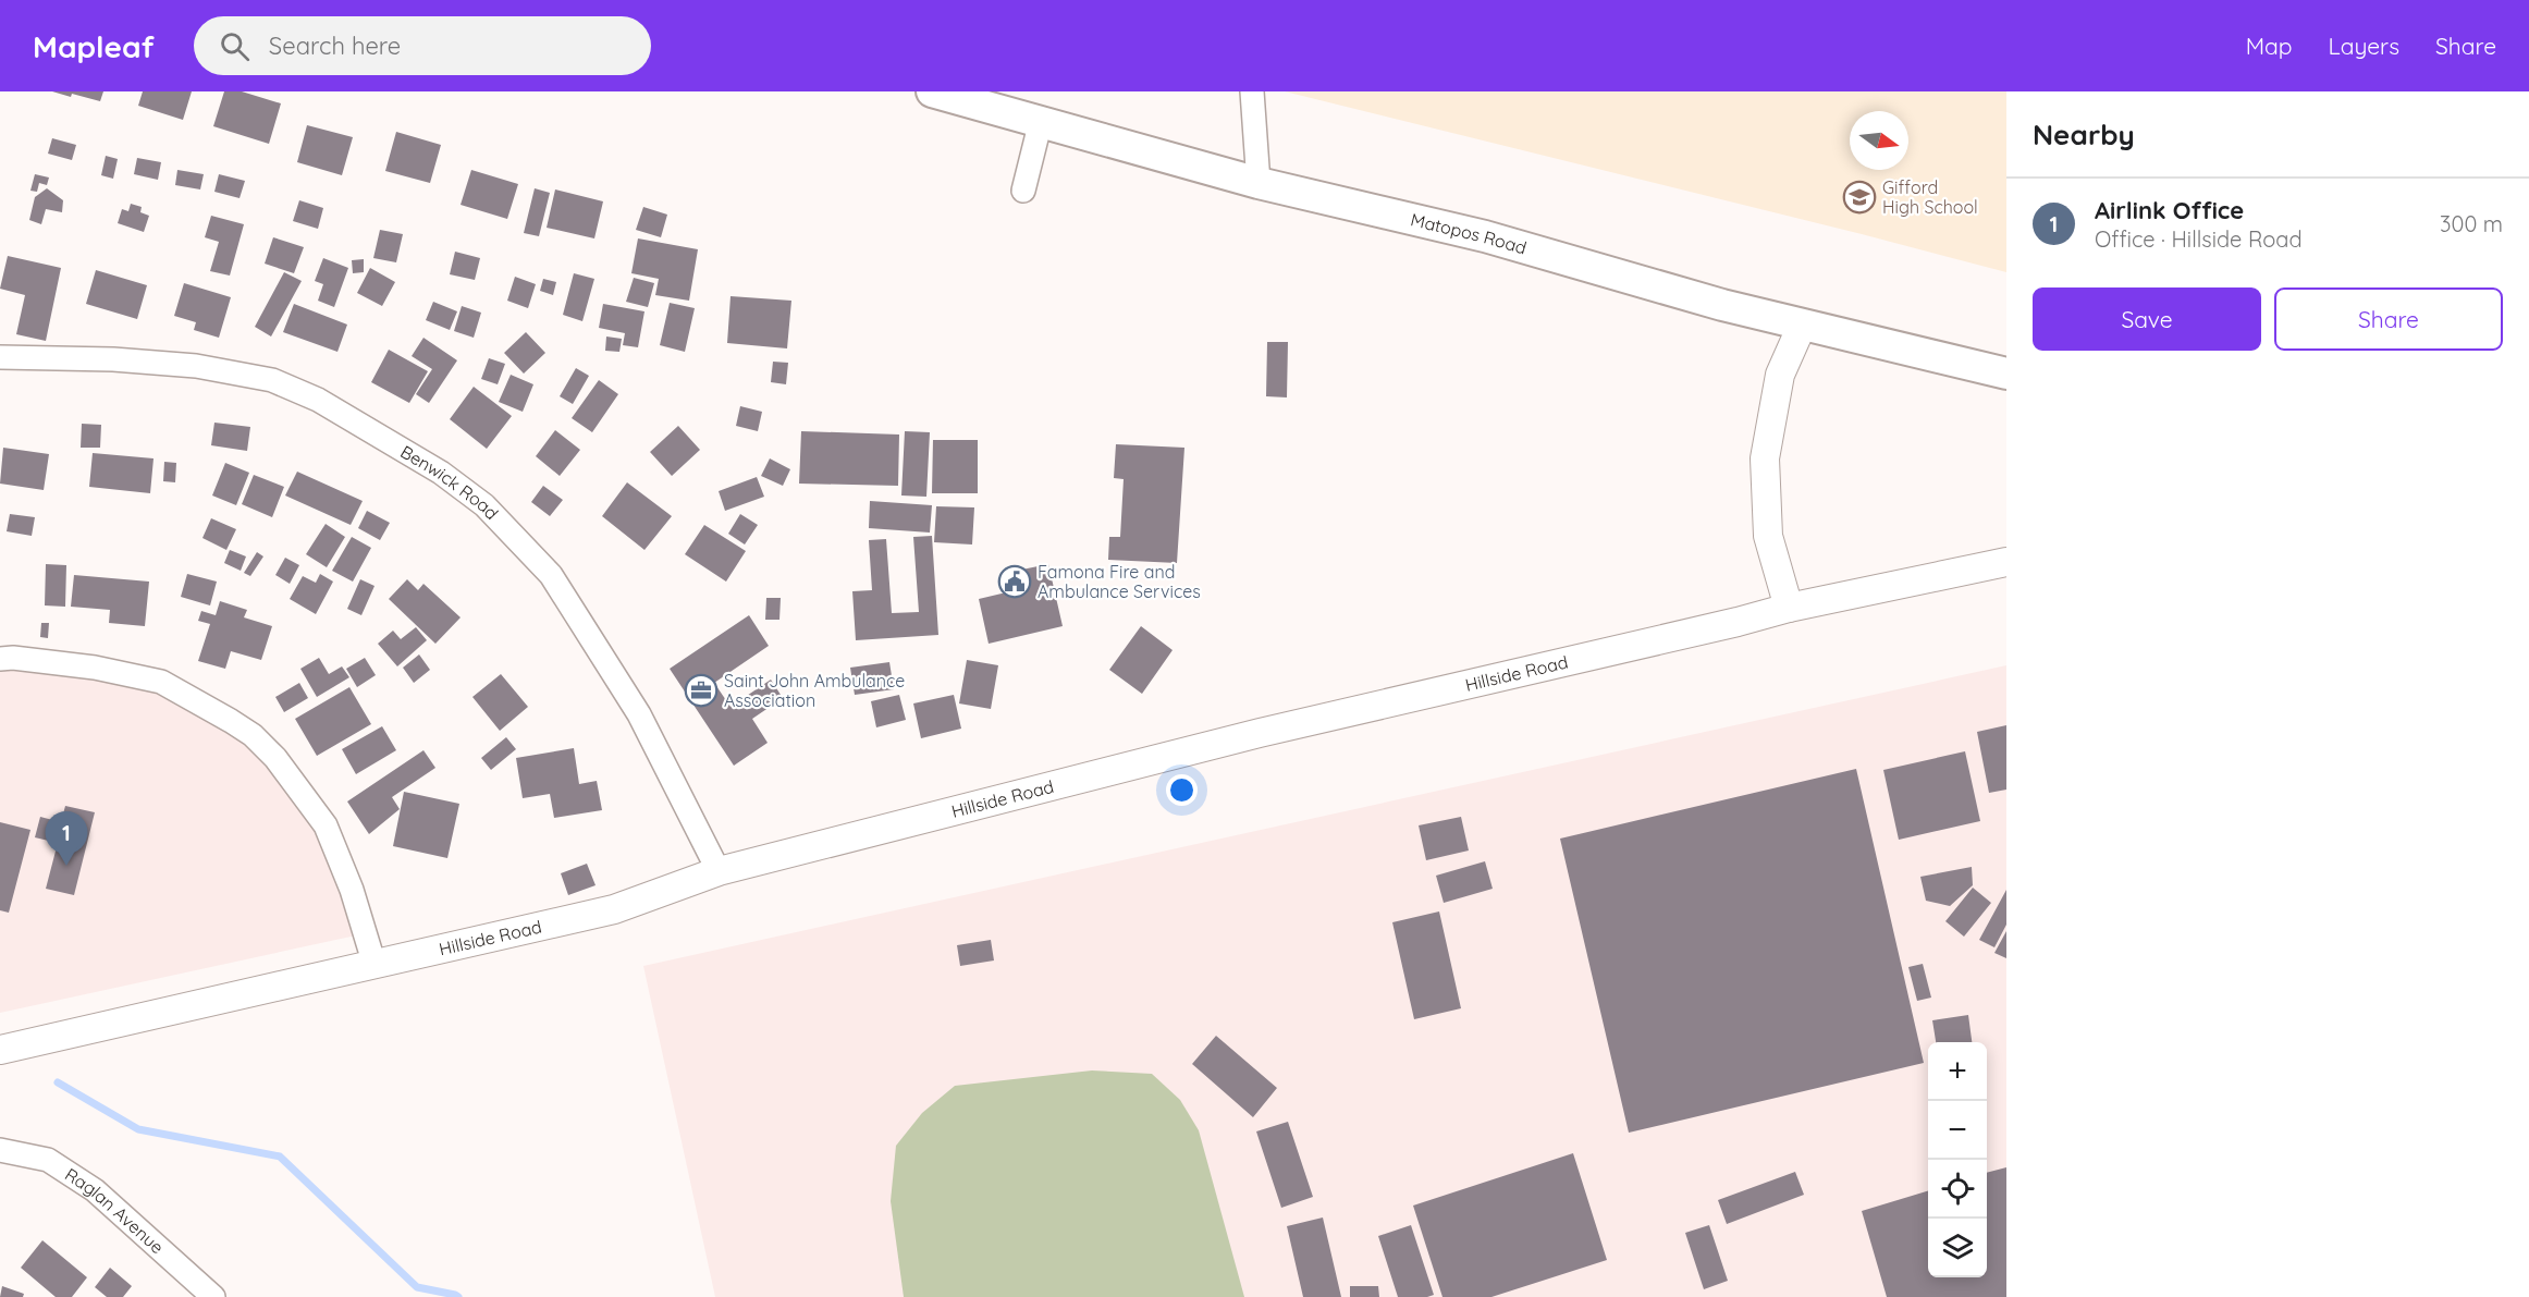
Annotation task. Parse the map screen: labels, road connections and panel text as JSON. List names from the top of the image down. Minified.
{"streets":{"main road":["Matopos Road"],"street":["Benwick Road","Hillside Road","Raglan Avenue"]},"crossings":[["Benwick Road","Hillside Road"]],"places":{"school or university":["Gifford High School"],"public building":["Famona Fire and Ambulance Services"],"office":["Saint John Ambulance Association"]},"north":"right","page":{"header":"Mapleaf","search":"Search here","nav":["Map","Layers","Share"],"heading":"Nearby","list":[{"mark":"1","name":"Airlink Office","note":"Office · Hillside Road","value":"300 m"}],"buttons":["Save","Share"],"pins":"1","map_buttons":["+","−"]}}
